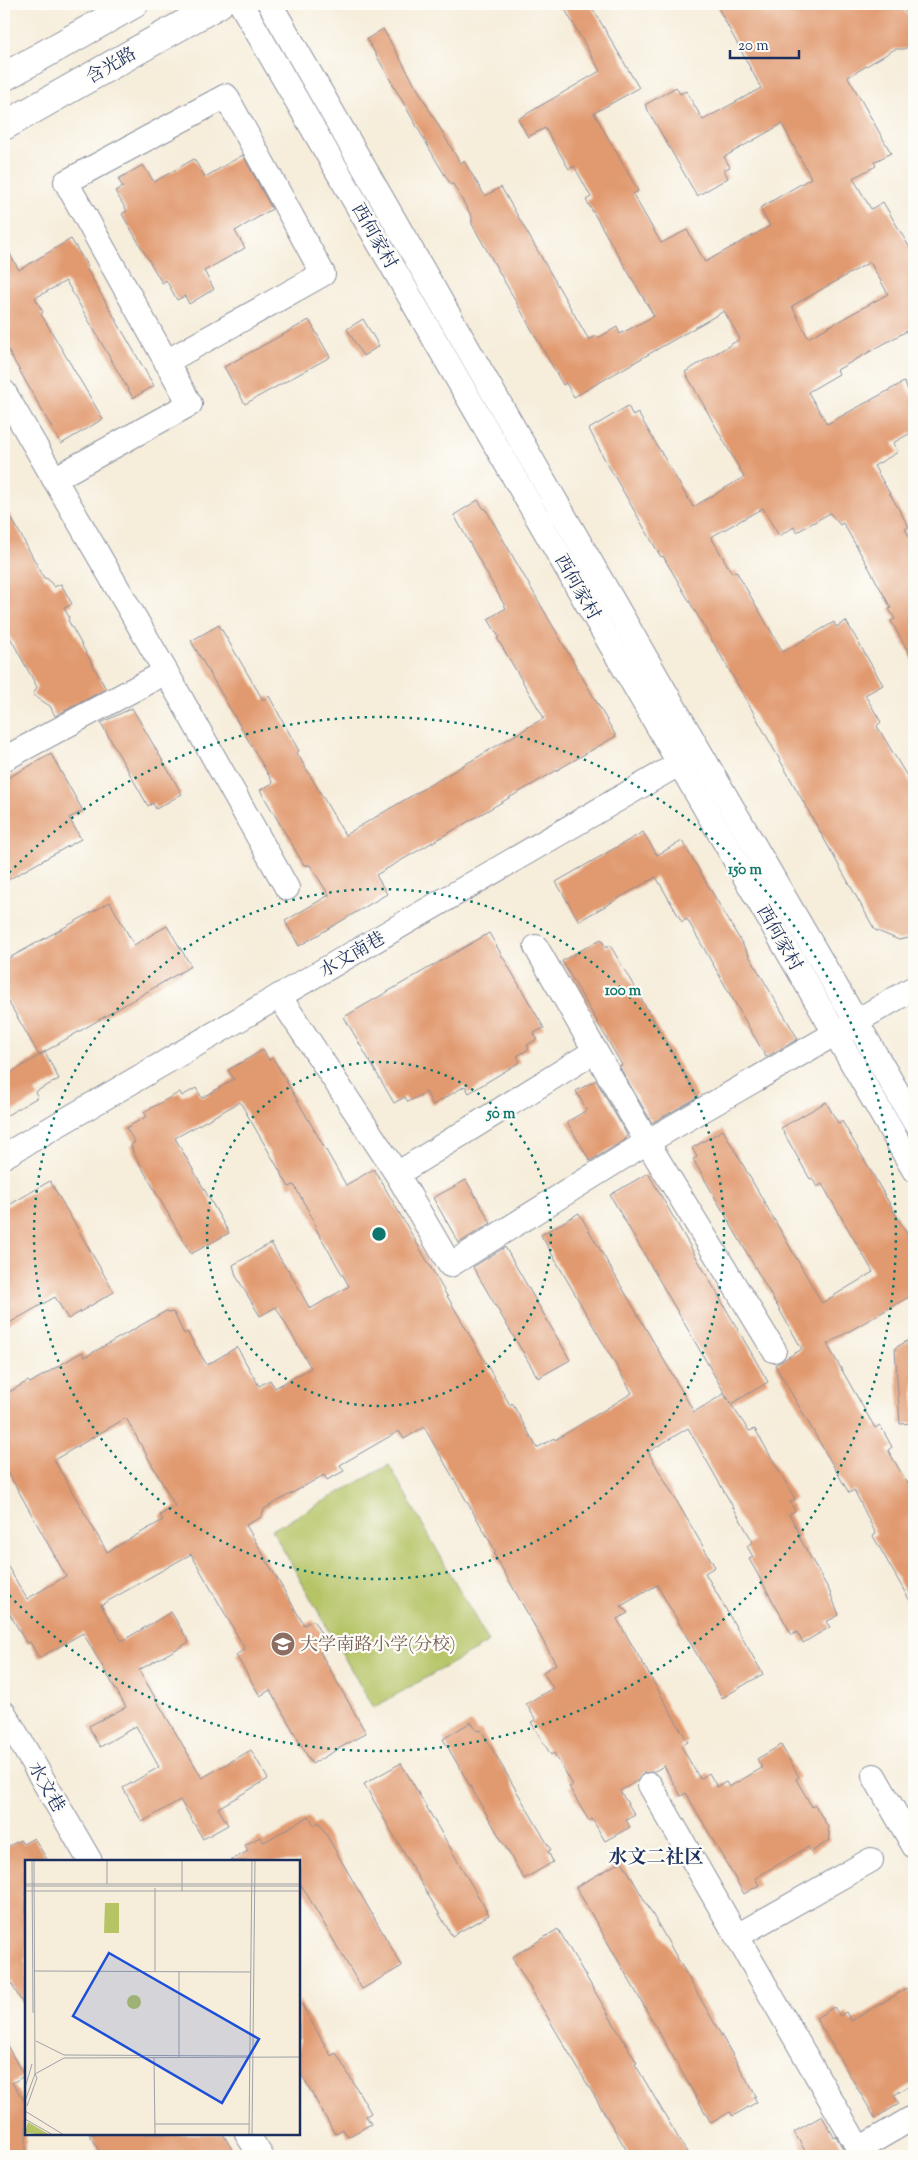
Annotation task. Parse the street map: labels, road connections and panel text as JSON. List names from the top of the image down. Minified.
{"streets":{"main road":["含光路"],"street":["西何家村","水文南巷","水文巷"]},"crossings":[["西何家村","水文南巷"]],"districts":["水文二社区"],"places":{"school or university":["大学南路小学(分校)"]},"scale_bar":"20 m","rings":["150 m","100 m","50 m"]}
